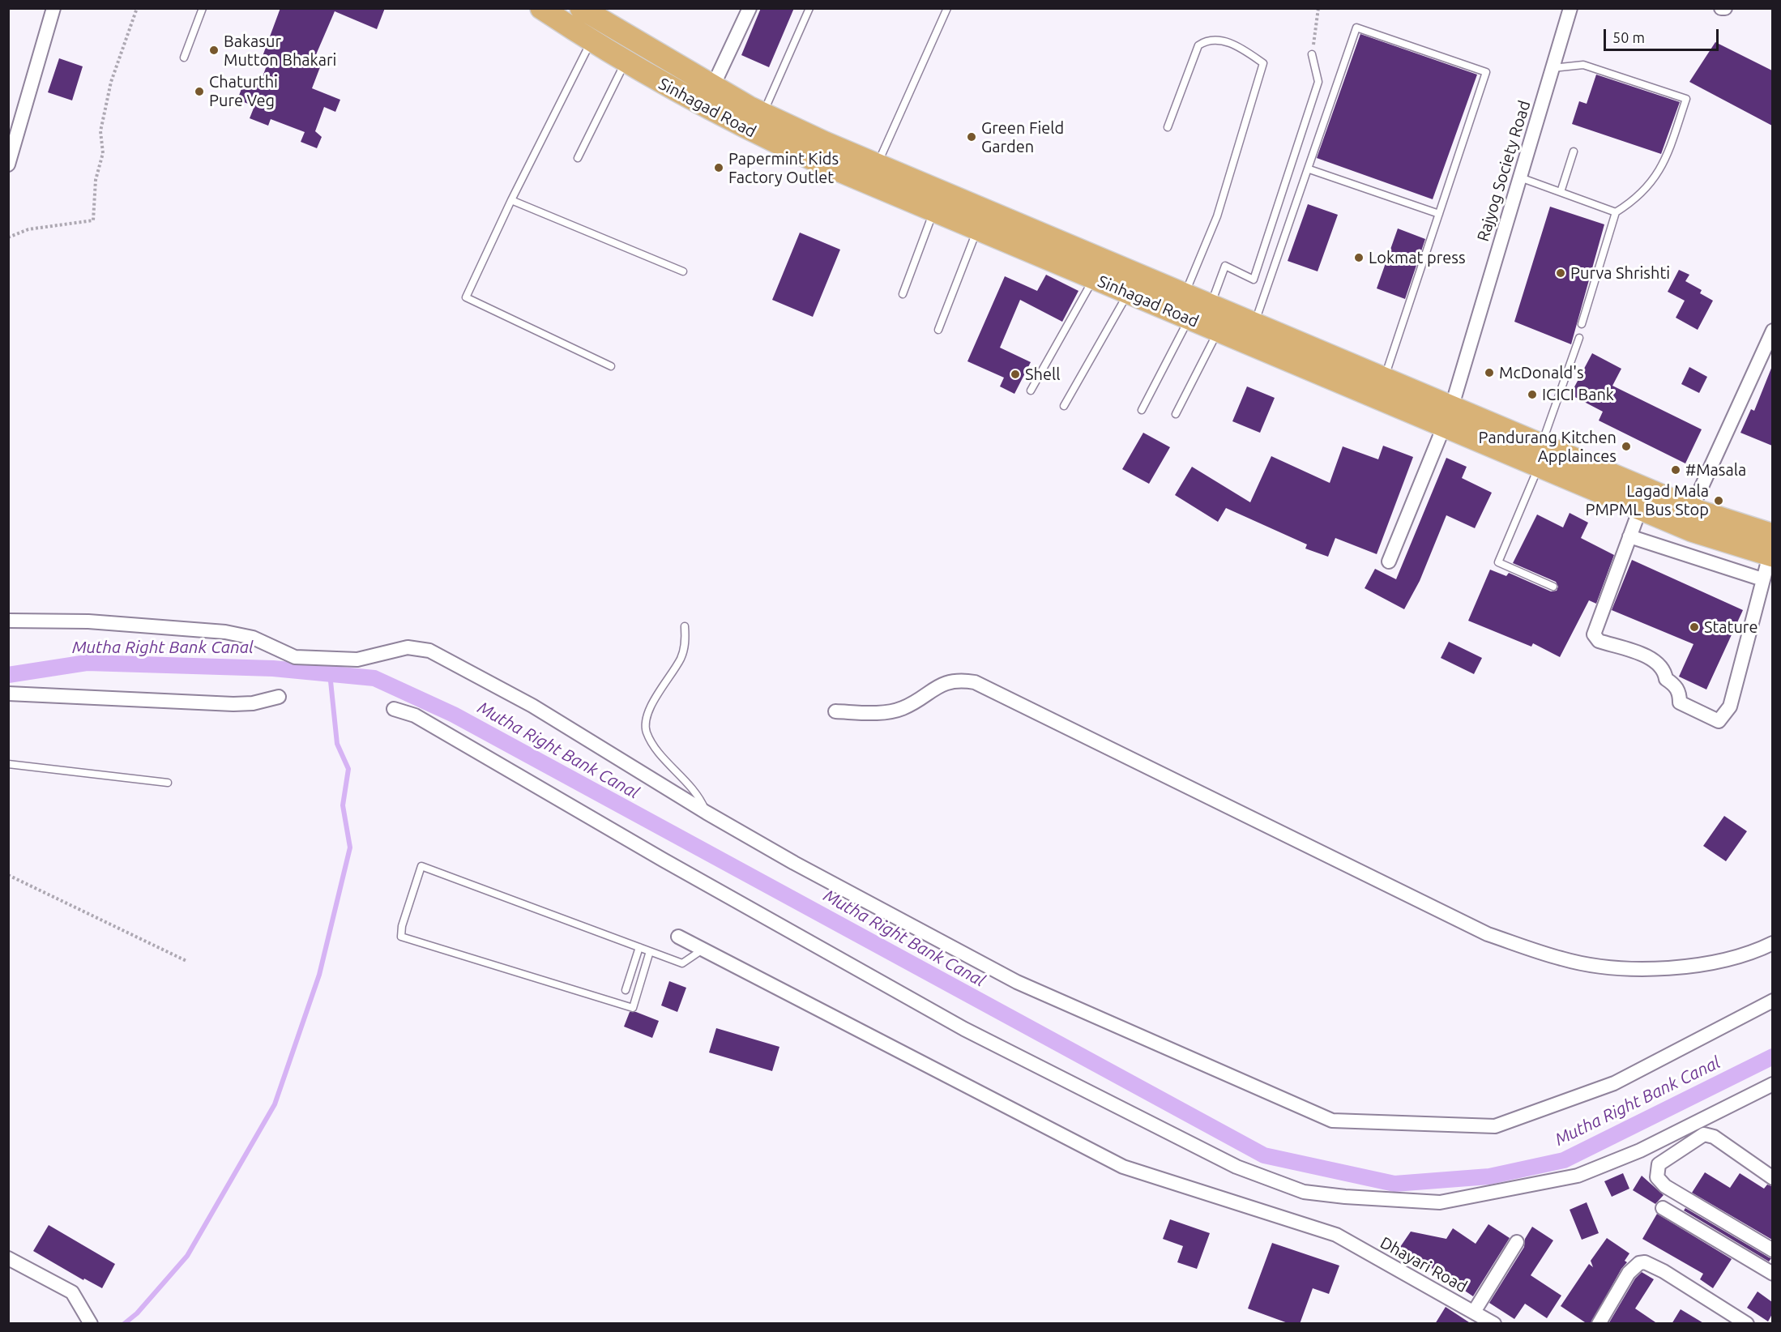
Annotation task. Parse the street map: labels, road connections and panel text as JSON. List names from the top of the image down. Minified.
{"streets":{"main road":["Sinhagad Road"],"street":["Rajyog Society Road","Dhayari Road"]},"crossings":[["Sinhagad Road","Rajyog Society Road"]],"water":["Mutha Right Bank Canal"],"places":["Bakasur Mutton Bhakari","Chaturthi Pure Veg","Green Field Garden","Papermint Kids Factory Outlet","Lokmat press","Purva Shrishti","McDonald's","Shell","ICICI Bank","Pandurang Kitchen Applainces","#Masala","Lagad Mala PMPML Bus Stop","Stature"],"scale_bar":"50 m"}
